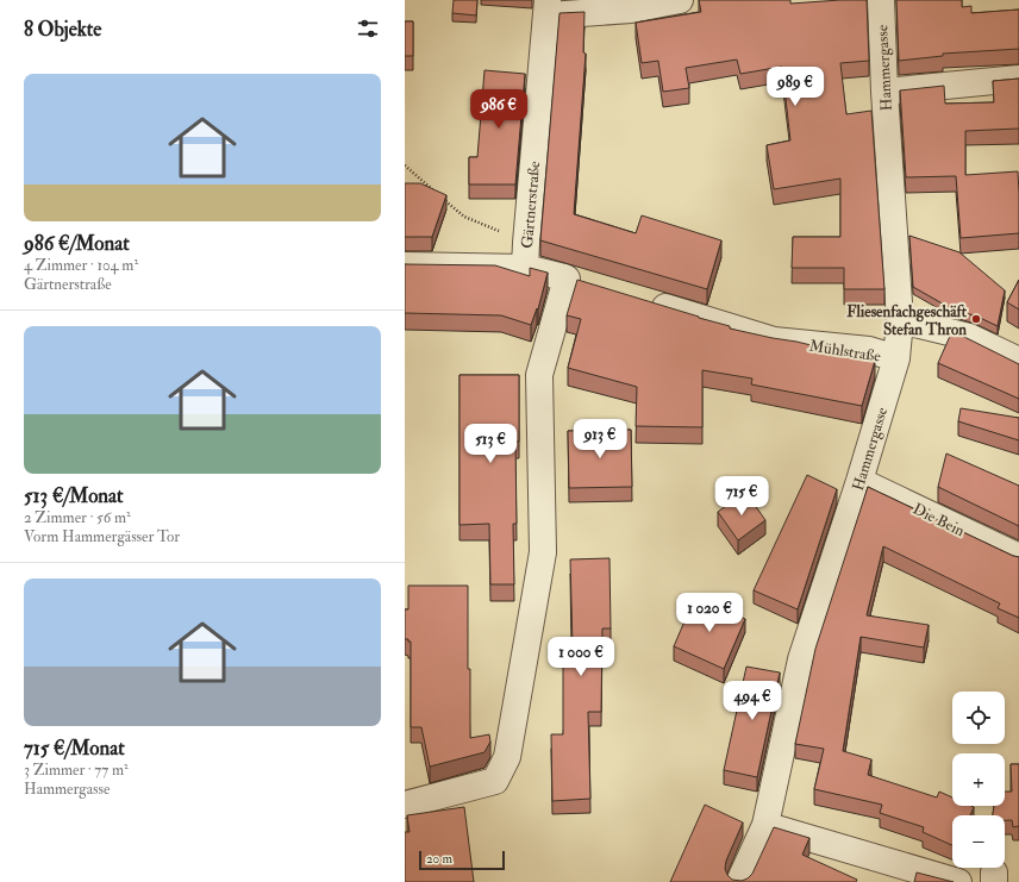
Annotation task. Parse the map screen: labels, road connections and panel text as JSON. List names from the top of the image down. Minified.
{"streets":{"street":["Hammergasse","Gärtnerstraße","Mühlstraße","Die Bein"]},"crossings":[["Hammergasse","Mühlstraße"],["Hammergasse","Die Bein"]],"places":["Fliesenfachgeschäft Stefan Thron"],"scale_bar":"20 m","page":{"heading":"8 Objekte","list":[{"name":"986 €/Monat","note":"4 Zimmer · 104 m² · Gärtnerstraße"},{"name":"513 €/Monat","note":"2 Zimmer · 56 m² · Vorm Hammergässer Tor"},{"name":"715 €/Monat","note":"3 Zimmer · 77 m² · Hammergasse"}],"price":["989 €","986 €","913 €","513 €","715 €","1 020 €","1 000 €","494 €"],"map_buttons":["+","−"],"scale":"20 m"}}
